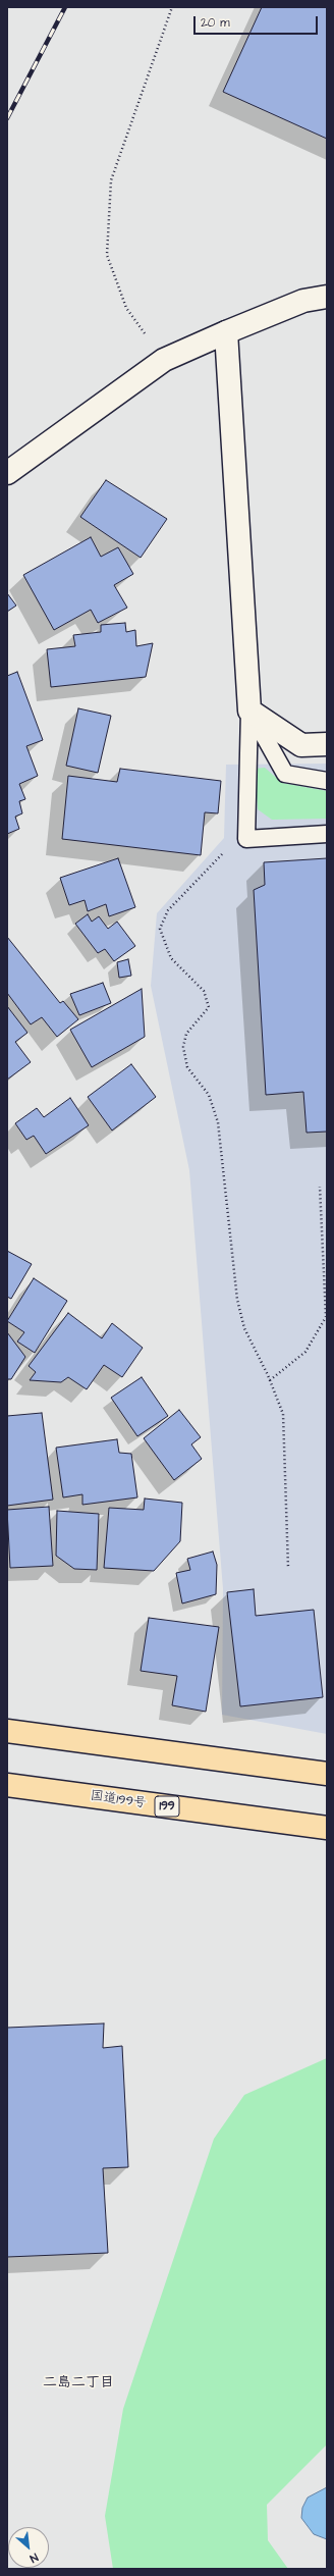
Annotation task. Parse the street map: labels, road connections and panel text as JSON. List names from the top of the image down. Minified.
{"streets":{"highway":["国道199号","199"]},"districts":["二島二丁目"],"scale_bar":"20 m","north":"bottom right"}
